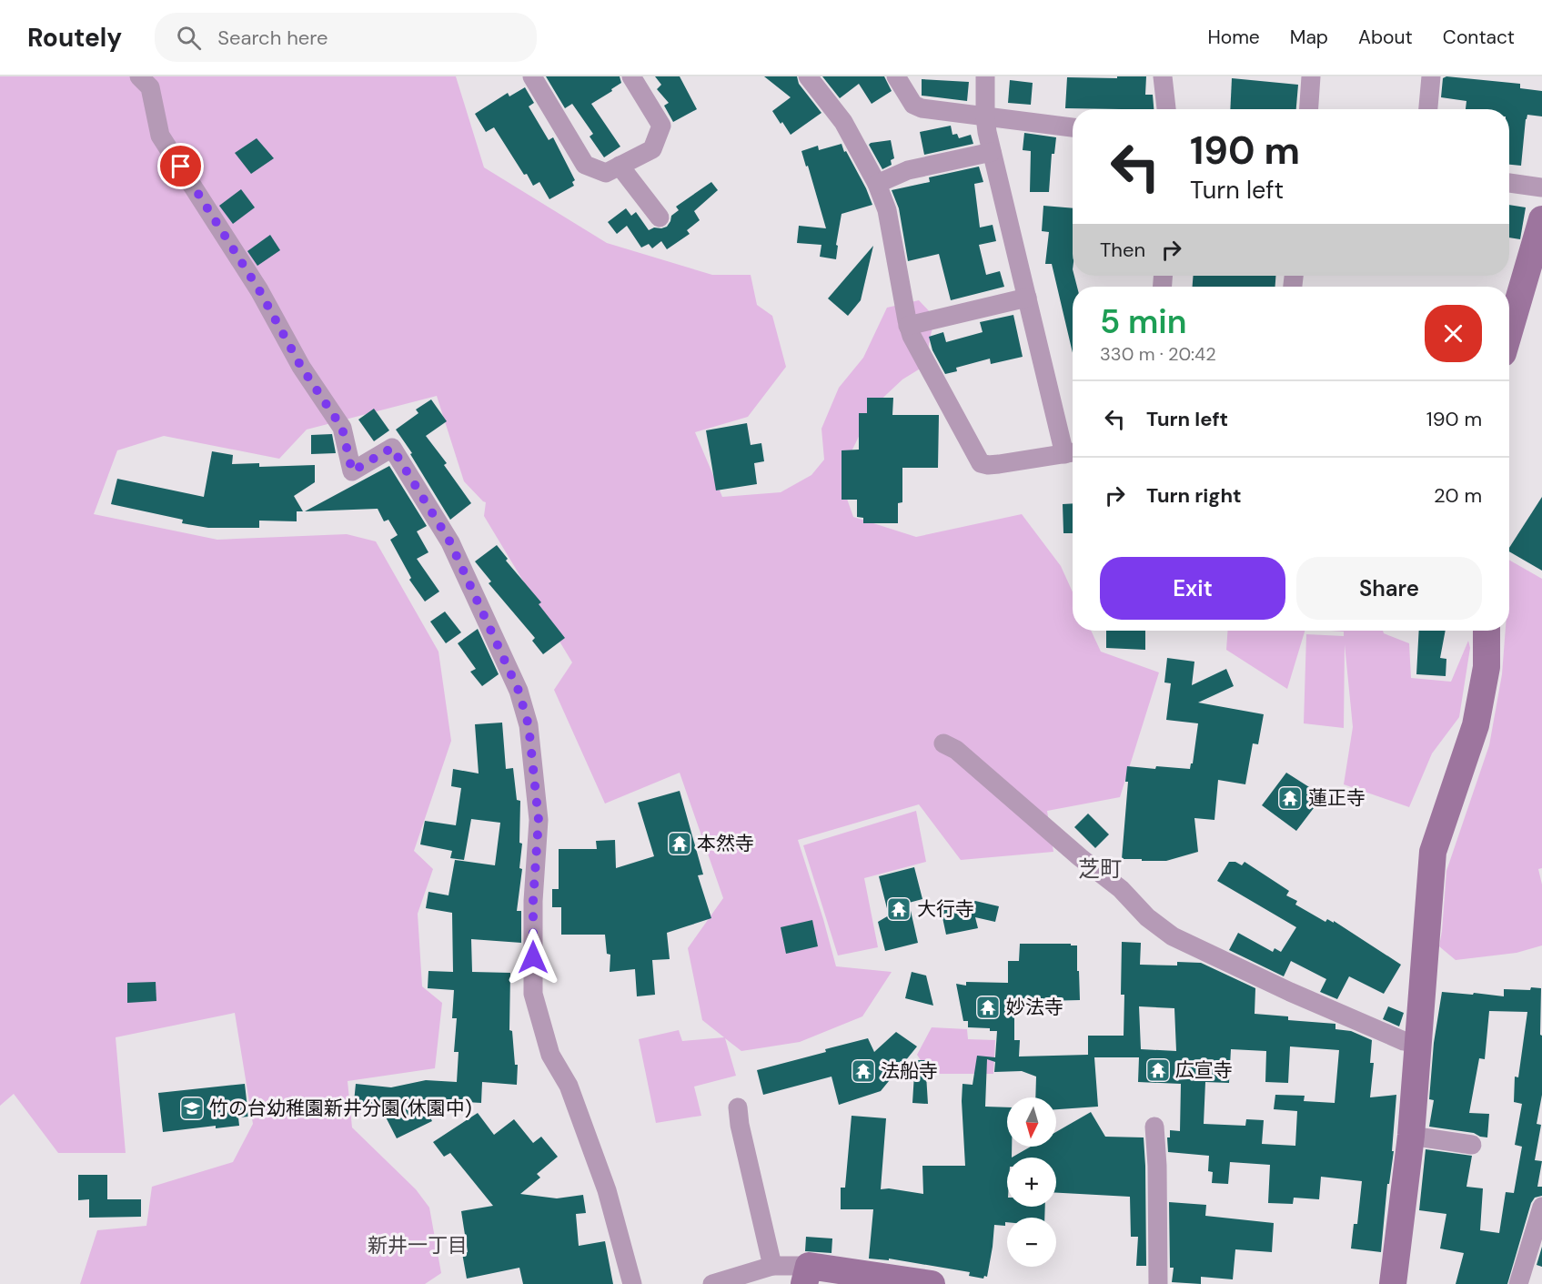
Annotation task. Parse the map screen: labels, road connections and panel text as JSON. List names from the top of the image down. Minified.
{"districts":["芝町","新井一丁目"],"places":{"temple":["蓮正寺","本然寺","大行寺","妙法寺","広宣寺","法船寺"],"school or university":["竹の台幼稚園新井分園(休園中)"]},"north":"bottom","page":{"header":"Routely","search":"Search here","nav":["Home","Map","About","Contact"],"turn":["190 m","Turn left"],"then":"Then","heading":["5 min","330 m · 20:42"],"list":[{"name":"Turn left","value":"190 m"},{"name":"Turn right","value":"20 m"}],"buttons":["Exit","Share"],"map_buttons":["+","−"]}}
